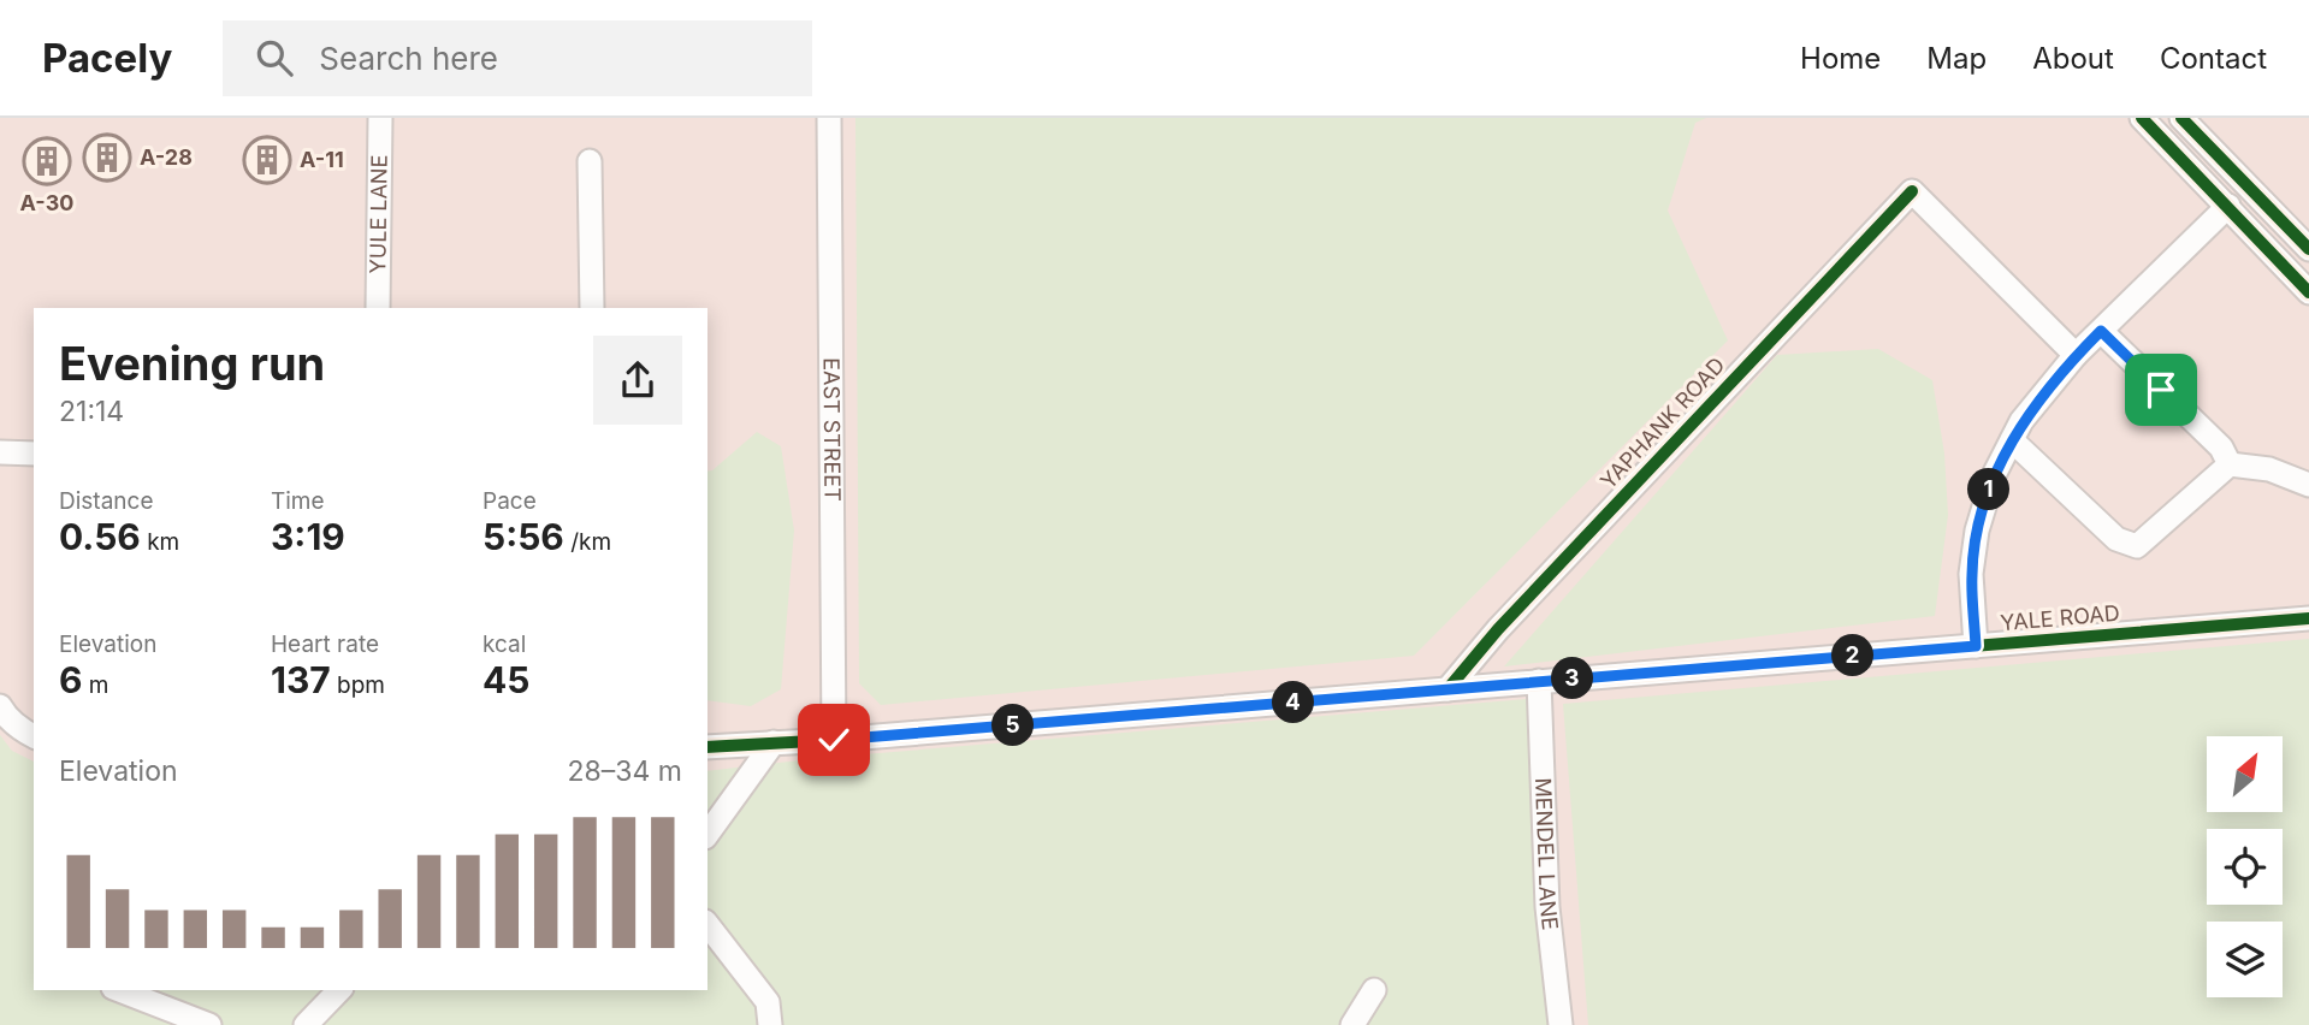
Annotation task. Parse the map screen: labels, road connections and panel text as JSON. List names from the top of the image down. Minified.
{"streets":{"street":["YULE LANE","YAPHANK ROAD","EAST STREET","YALE ROAD","MENDEL LANE"]},"crossings":[["YAPHANK ROAD","YALE ROAD"],["EAST STREET","YALE ROAD"],["YALE ROAD","MENDEL LANE"]],"places":{"building":["A-28","A-11","A-30"]},"north":"top right","page":{"header":"Pacely","search":"Search here","nav":["Home","Map","About","Contact"],"heading":["Evening run","21:14"],"stats":[["Distance","0.56 km"],["Time","3:19"],["Pace","5:56 /km"],["Elevation","6 m"],["Heart rate","137 bpm"],["kcal","45"]],"pins":["1","2","3","4","5"],"chart":["Elevation","28–34 m"]}}
